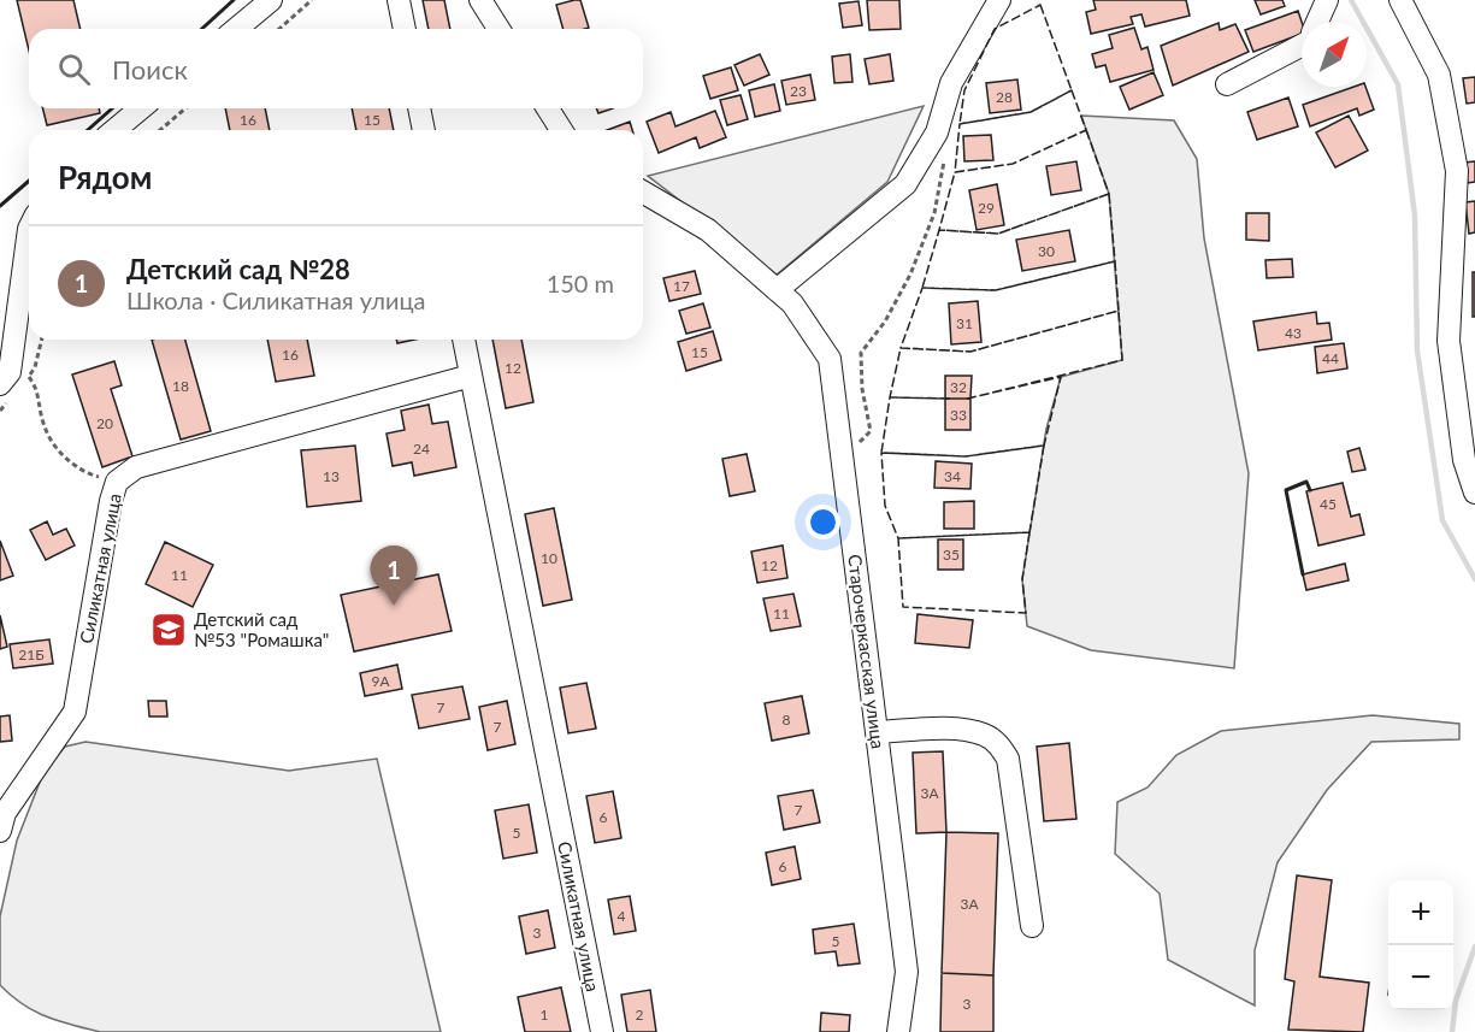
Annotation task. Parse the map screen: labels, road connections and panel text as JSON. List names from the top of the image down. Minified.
{"streets":{"street":["Силикатная улица","Старочеркасская улица"]},"places":{"school or university":["Детский сад №53 \"Ромашка\""]},"house_numbers":["23","28","16","15","29","30","17","31","43","15","16","44","12","18","32","33","20","24","13","34","45","35","10","12","11","11","21Б","9А","7","8","7","3А","7","6","5","6","3А","4","3","5","3","1","2"],"north":"top right","page":{"search":"Поиск","heading":"Рядом","list":[{"mark":"1","name":"Детский сад №28","note":"Школа · Силикатная улица","value":"150 m"}],"pins":"1","map_buttons":["+","−"]}}
